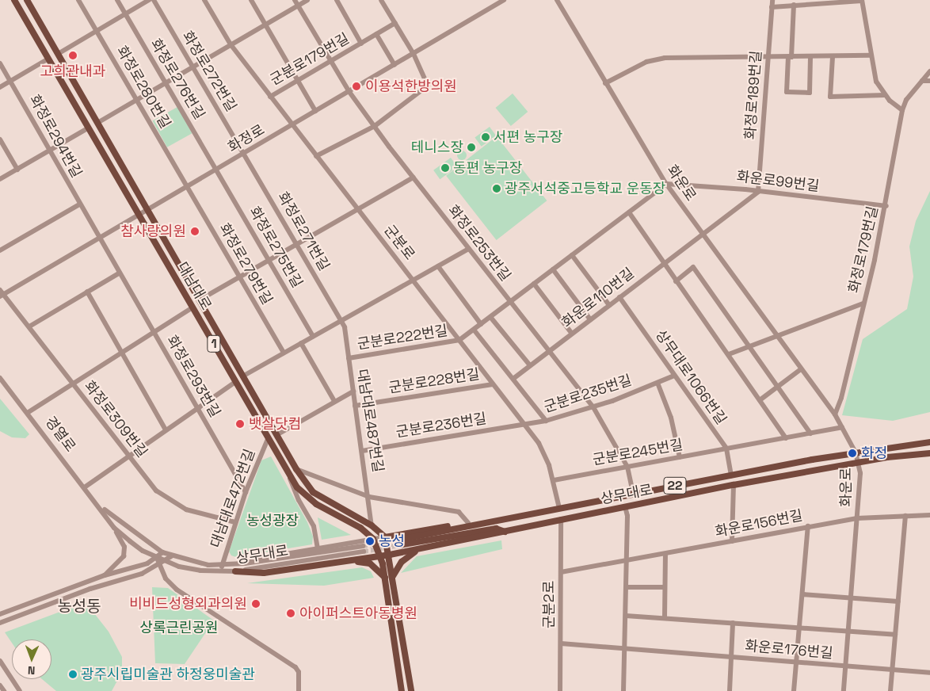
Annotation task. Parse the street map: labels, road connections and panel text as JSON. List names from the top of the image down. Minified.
{"streets":{"main road":["대남대로","1","22","상무대로"],"street":["군분로179번길","화정로272번길","화정로276번길","화정로280번길","화정로189번길","화정로294번길","화정로","화운로99번길","화운로","화정로271번길","군분로","화정로253번길","화정로275번길","화정로179번길","화정로279번길","화운로110번길","군분로222번길","화정로293번길","상무대로1066번길","군분로228번길","군분로235번길","화정로309번길","대남대로487번길","군분로236번길","경열로","군분로245번길","대남대로472번길","화운로156번길","군분2로","화운로176번길"]},"crossings":[["군분로179번길","군분로"],["군분로179번길","화정로253번길"],["화정로272번길","화정로"],["화정로272번길","화정로271번길"],["화정로276번길","화정로"],["화정로276번길","화정로275번길"],["화정로280번길","화정로"],["화정로280번길","화정로279번길"],["화정로189번길","화운로99번길"],["화정로189번길","화운로110번길"],["화정로294번길","화정로"],["화정로294번길","화정로293번길"],["화정로","화정로271번길"],["화정로","군분로"],["화정로","화정로253번길"],["화정로","화정로275번길"],["화정로","화정로279번길"],["화정로","대남대로"],["화정로","화정로293번길"],["화정로","화정로309번길"],["화운로99번길","화운로"],["화운로99번길","화정로179번길"],["화운로99번길","화운로110번길"],["화운로","화정로179번길"],["화운로","화운로110번길"],["화운로","군분로245번길"],["화운로","상무대로"],["화운로","화운로156번길"],["화운로","화운로176번길"],["화정로271번길","대남대로487번길"],["군분로","군분로222번길"],["군분로","군분로228번길"],["군분로","군분로235번길"],["군분로","군분로236번길"],["군분로","군분로245번길"],["군분로","상무대로"],["화정로253번길","화운로110번길"],["화정로253번길","군분로235번길"],["화정로253번길","군분로245번길"],["화정로253번길","상무대로"],["대남대로","1"],["대남대로","대남대로487번길"],["대남대로","22"],["대남대로","상무대로"],["대남대로","대남대로472번길"],["화운로110번길","상무대로1066번길"],["군분로222번길","대남대로487번길"],["1","22"],["화정로293번길","대남대로472번길"],["상무대로1066번길","군분로235번길"],["상무대로1066번길","군분로245번길"],["상무대로1066번길","상무대로"],["군분로228번길","대남대로487번길"],["군분로235번길","군분로236번길"],["화정로309번길","대남대로472번길"],["대남대로487번길","군분로236번길"],["경열로","상무대로"],["22","상무대로"],["상무대로","대남대로472번길"],["상무대로","군분2로"],["화운로156번길","군분2로"],["군분2로","화운로176번길"]],"districts":["농성동"],"parks":["농성광장","상록근린공원"],"places":["고희관내과","이용석한방의원","서편 농구장","테니스장","동편 농구장","광주서석중고등학교 운동장","참사랑의원","뱃살닷컴","화정","농성","비비드성형외과의원","아이퍼스트아동병원","광주시립미술관 하정웅미술관"],"north":"bottom"}
